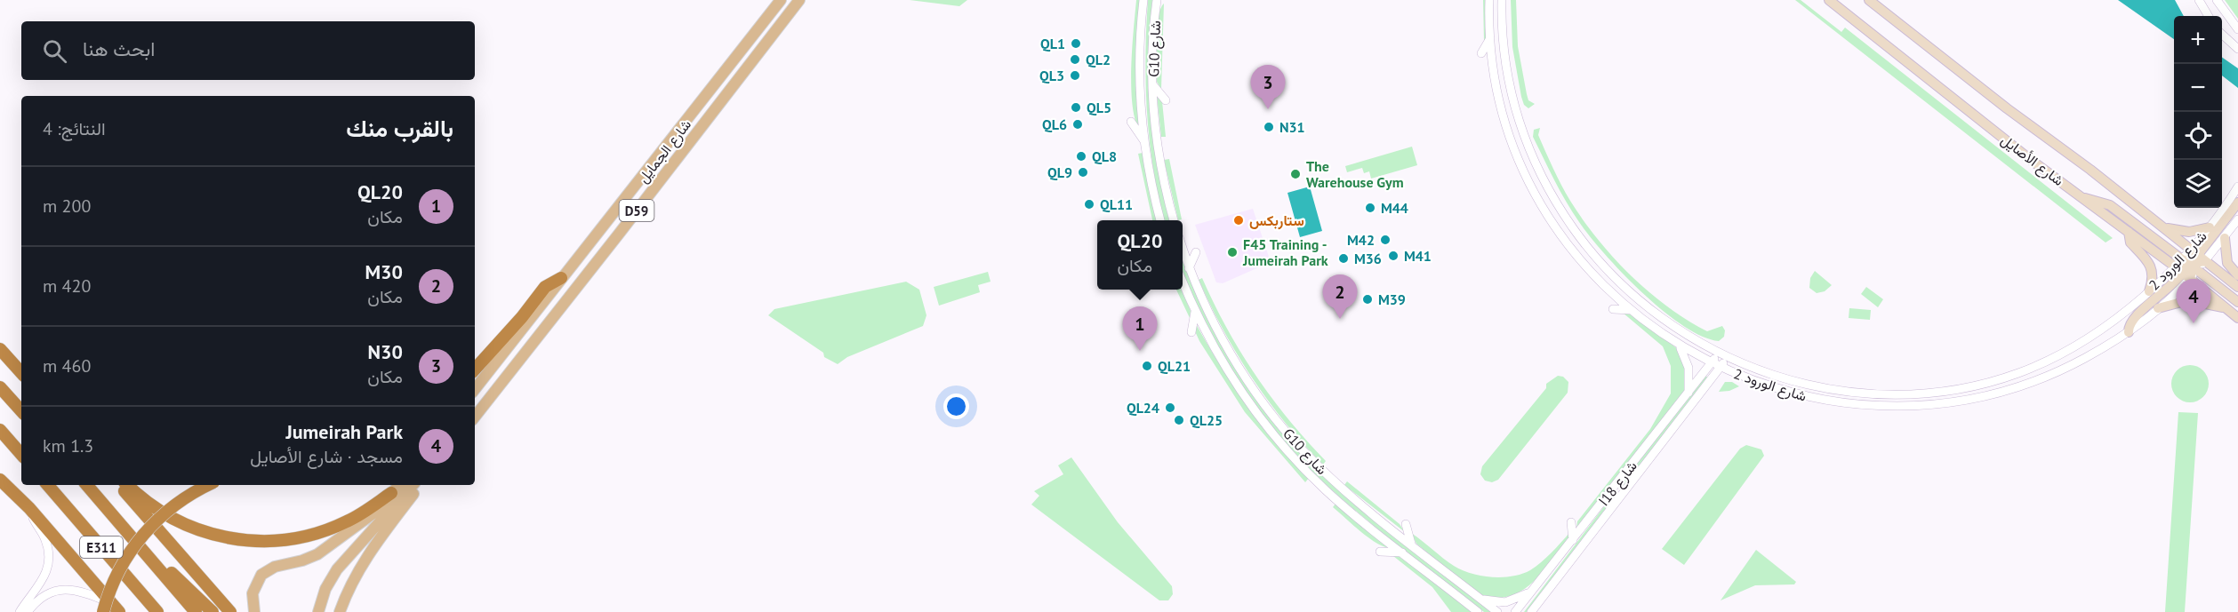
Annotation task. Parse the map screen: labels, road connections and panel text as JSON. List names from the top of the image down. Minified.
{"streets":{"highway":["E311"],"main road":["شارع الجمايل","شارع الأصايل","D59"],"street":["G10 شارع","شارع الورود 2","I18 شارع"]},"crossings":[["شارع الأصايل","شارع الورود 2"],["شارع الورود 2","I18 شارع"]],"places":["QL1","QL2","QL3","QL5","QL6","N31","QL8","QL9","The Warehouse Gym","QL11","M44","ستاربكس","M42","F45 Training - Jumeirah Park","M41","M36","M39","QL21","QL24","QL25"],"page":{"map_buttons":["+","−"],"search":"ابحث هنا","pins":["3","2","4","1"],"heading":["بالقرب منك","النتائج: 4"],"list":[{"mark":"1","name":"QL20","note":"مكان","value":"200 m"},{"mark":"2","name":"M30","note":"مكان","value":"420 m"},{"mark":"3","name":"N30","note":"مكان","value":"460 m"},{"mark":"4","name":"Jumeirah Park","note":"مسجد · شارع الأصايل","value":"1.3 km"}],"popup":["QL20","مكان"]}}
